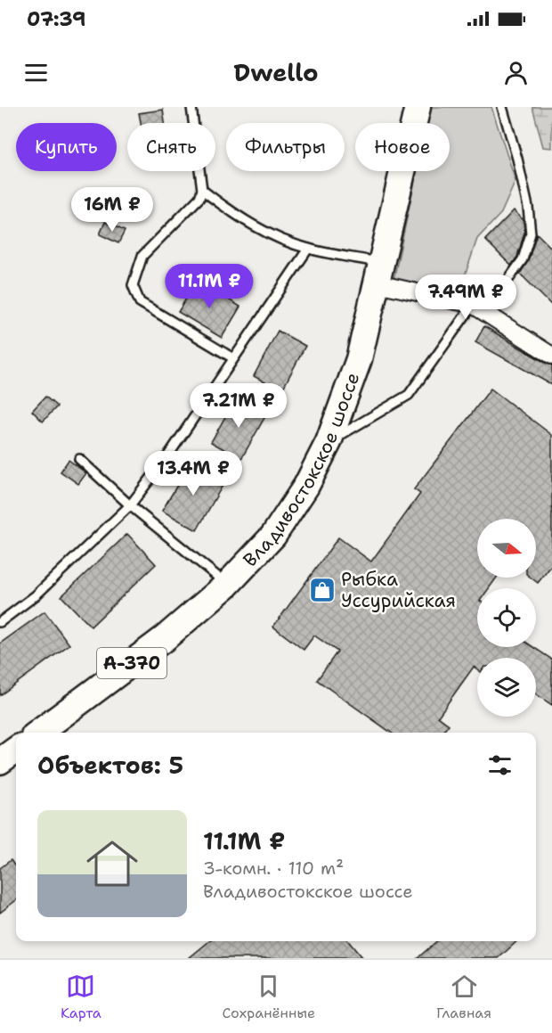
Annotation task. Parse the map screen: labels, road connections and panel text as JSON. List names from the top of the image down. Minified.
{"streets":{"highway":["Владивостокское шоссе","А-370"]},"places":{"shop":["Рыбка Уссурийская"]},"north":"right","page":{"status":"07:39","header":"Dwello","chip":["Купить","Снять","Фильтры","Новое"],"price":["16M ₽","11.1M ₽","7.49M ₽","7.21M ₽","13.4M ₽"],"heading":"Объектов: 5","list":[{"name":"11.1M ₽","note":"3-комн. · 110 m² · Владивостокское шоссе"}],"tabs":["Карта","Сохранённые","Главная"]}}
